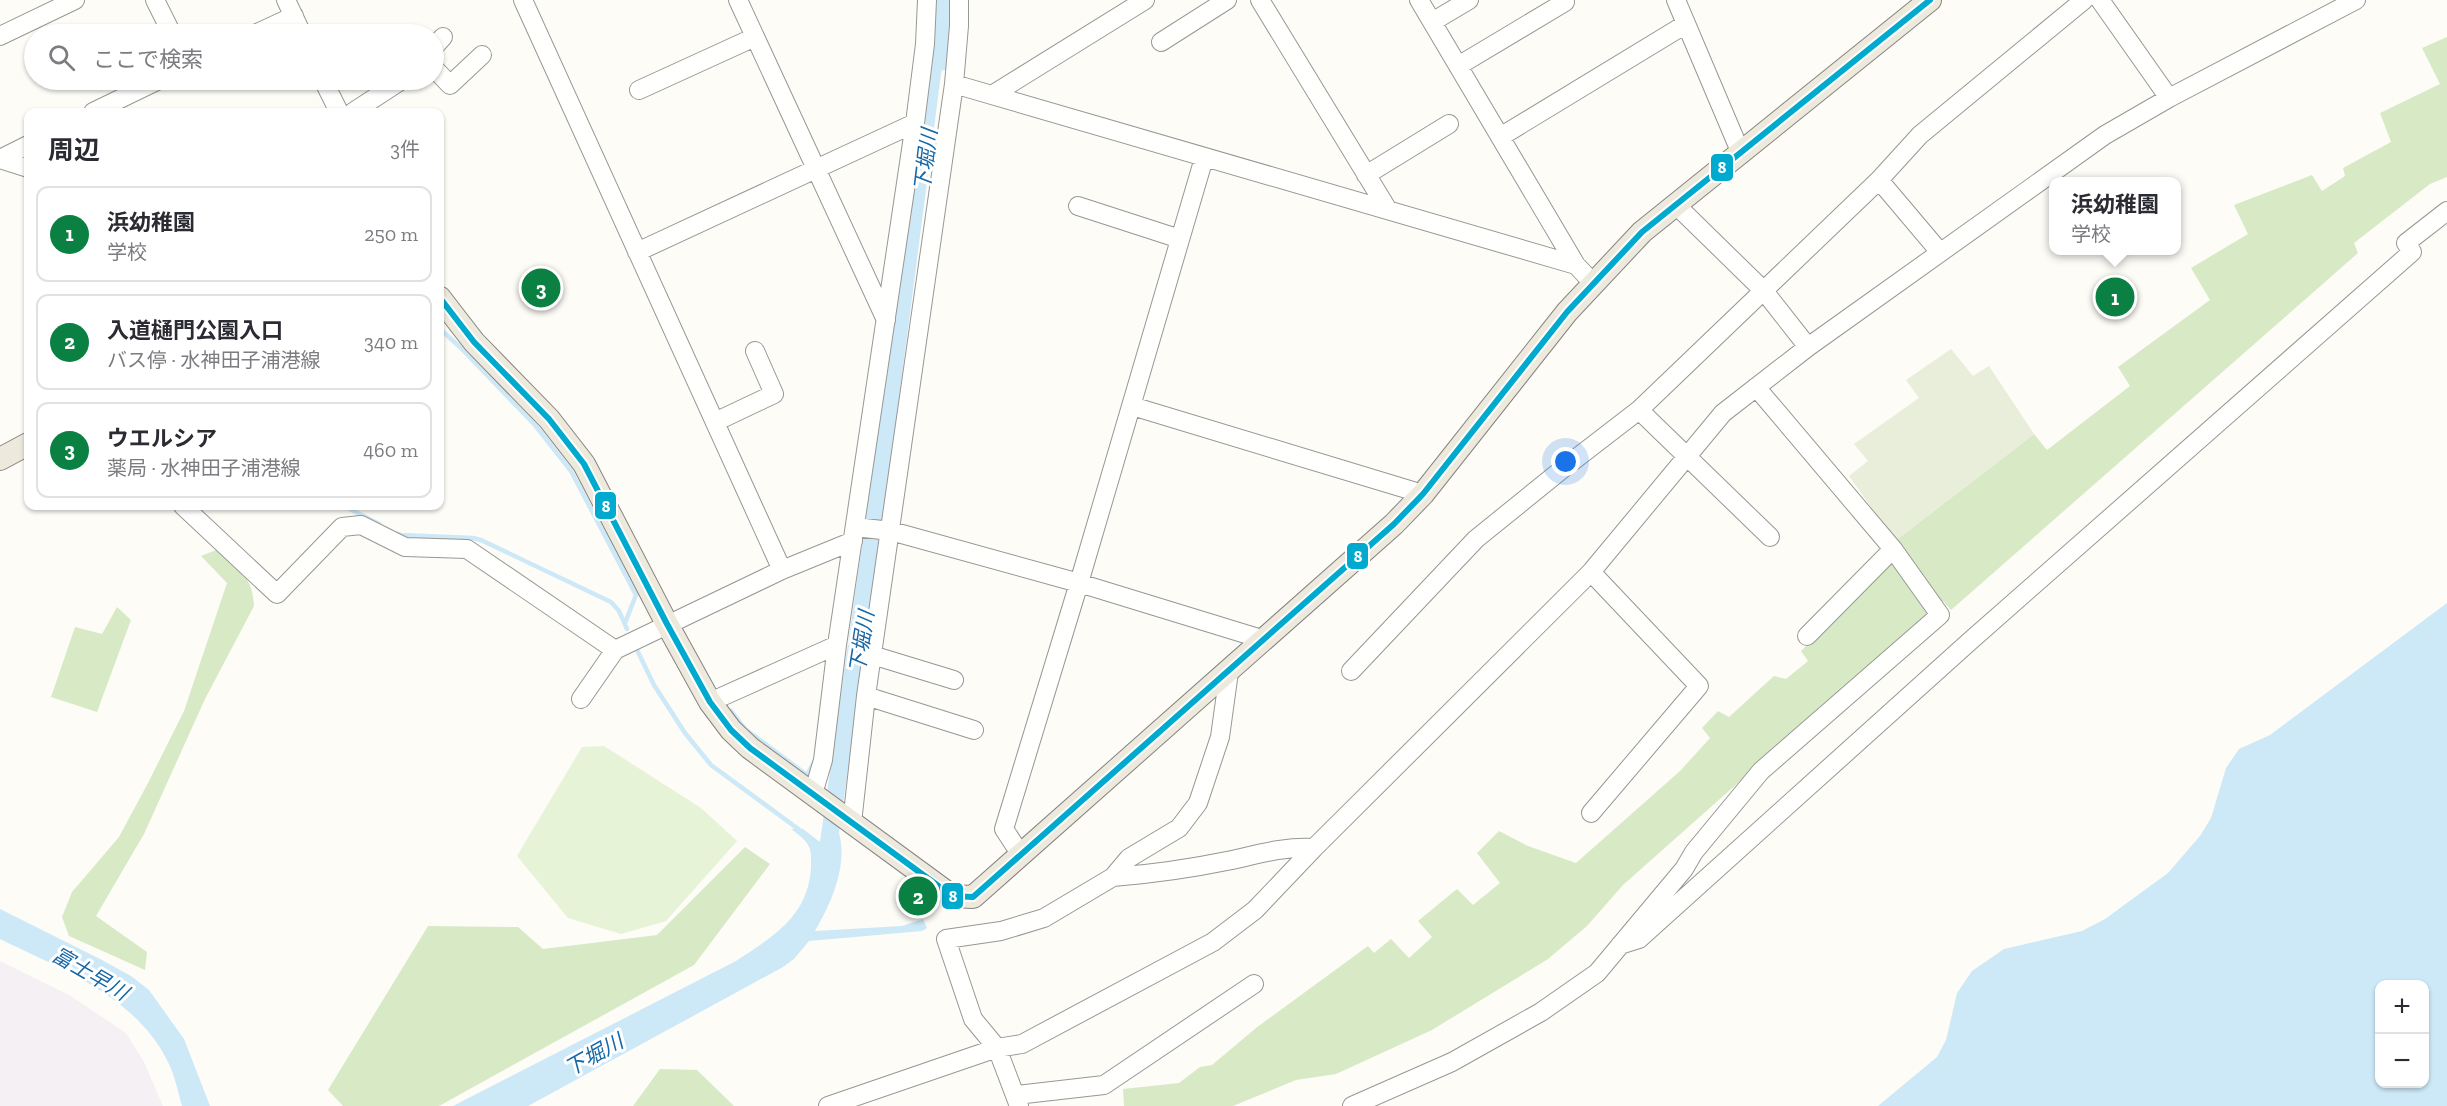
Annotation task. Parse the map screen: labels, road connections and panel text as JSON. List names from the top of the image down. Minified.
{"water":["下堀川","富士早川"],"lines":["transit line 8"],"page":{"search":"ここで検索","heading":["周辺","3件"],"popup":["浜幼稚園","学校"],"list":[{"mark":"1","name":"浜幼稚園","note":"学校","value":"250 m"},{"mark":"2","name":"入道樋門公園入口","note":"バス停 · 水神田子浦港線","value":"340 m"},{"mark":"3","name":"ウエルシア","note":"薬局 · 水神田子浦港線","value":"460 m"}],"pins":["3","1","2"],"map_buttons":["+","−"]}}
